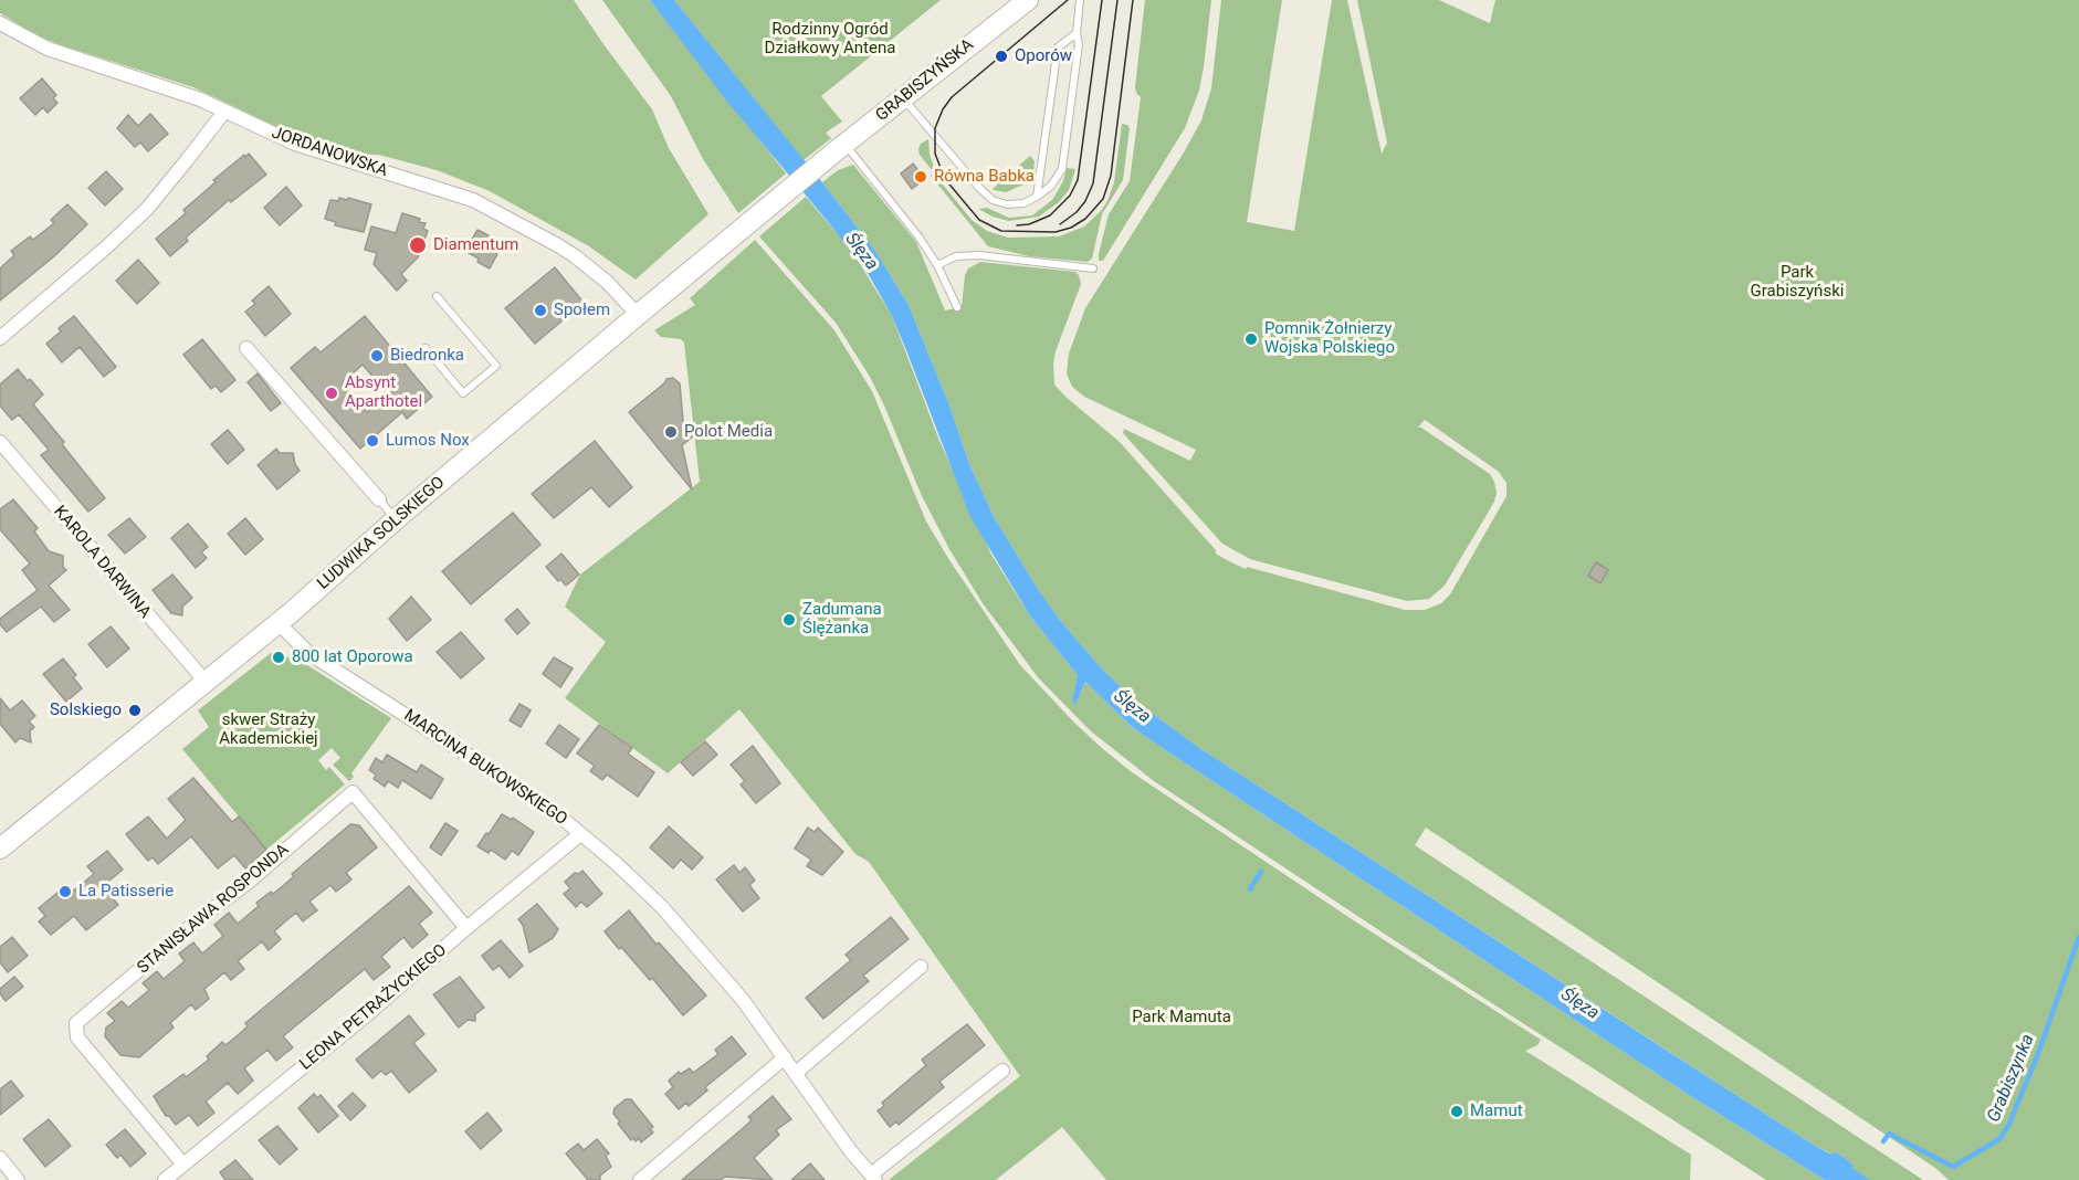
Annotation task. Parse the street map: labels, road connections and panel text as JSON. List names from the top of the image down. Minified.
{"streets":{"main road":["GRABISZYŃSKA","LUDWIKA SOLSKIEGO"],"street":["JORDANOWSKA","KAROLA DARWINA","MARCINA BUKOWSKIEGO","STANISŁAWA ROSPONDA","LEONA PETRAŻYCKIEGO"]},"crossings":[["GRABISZYŃSKA","LUDWIKA SOLSKIEGO"],["JORDANOWSKA","LUDWIKA SOLSKIEGO"],["LUDWIKA SOLSKIEGO","KAROLA DARWINA"],["LUDWIKA SOLSKIEGO","MARCINA BUKOWSKIEGO"],["MARCINA BUKOWSKIEGO","LEONA PETRAŻYCKIEGO"],["STANISŁAWA ROSPONDA","LEONA PETRAŻYCKIEGO"]],"water":["Ślęza","Grabiszynka"],"parks":["Rodzinny Ogród Działkowy Antena","Park Grabiszyński","skwer Straży Akademickiej","Park Mamuta"],"places":["Oporów","Równa Babka","Diamentum","Społem","Pomnik Żołnierzy Wojska Polskiego","Biedronka","Absynt Aparthotel","Polot Media","Lumos Nox","Zadumana Ślężanka","800 lat Oporowa","Solskiego","La Patisserie","Mamut"]}
